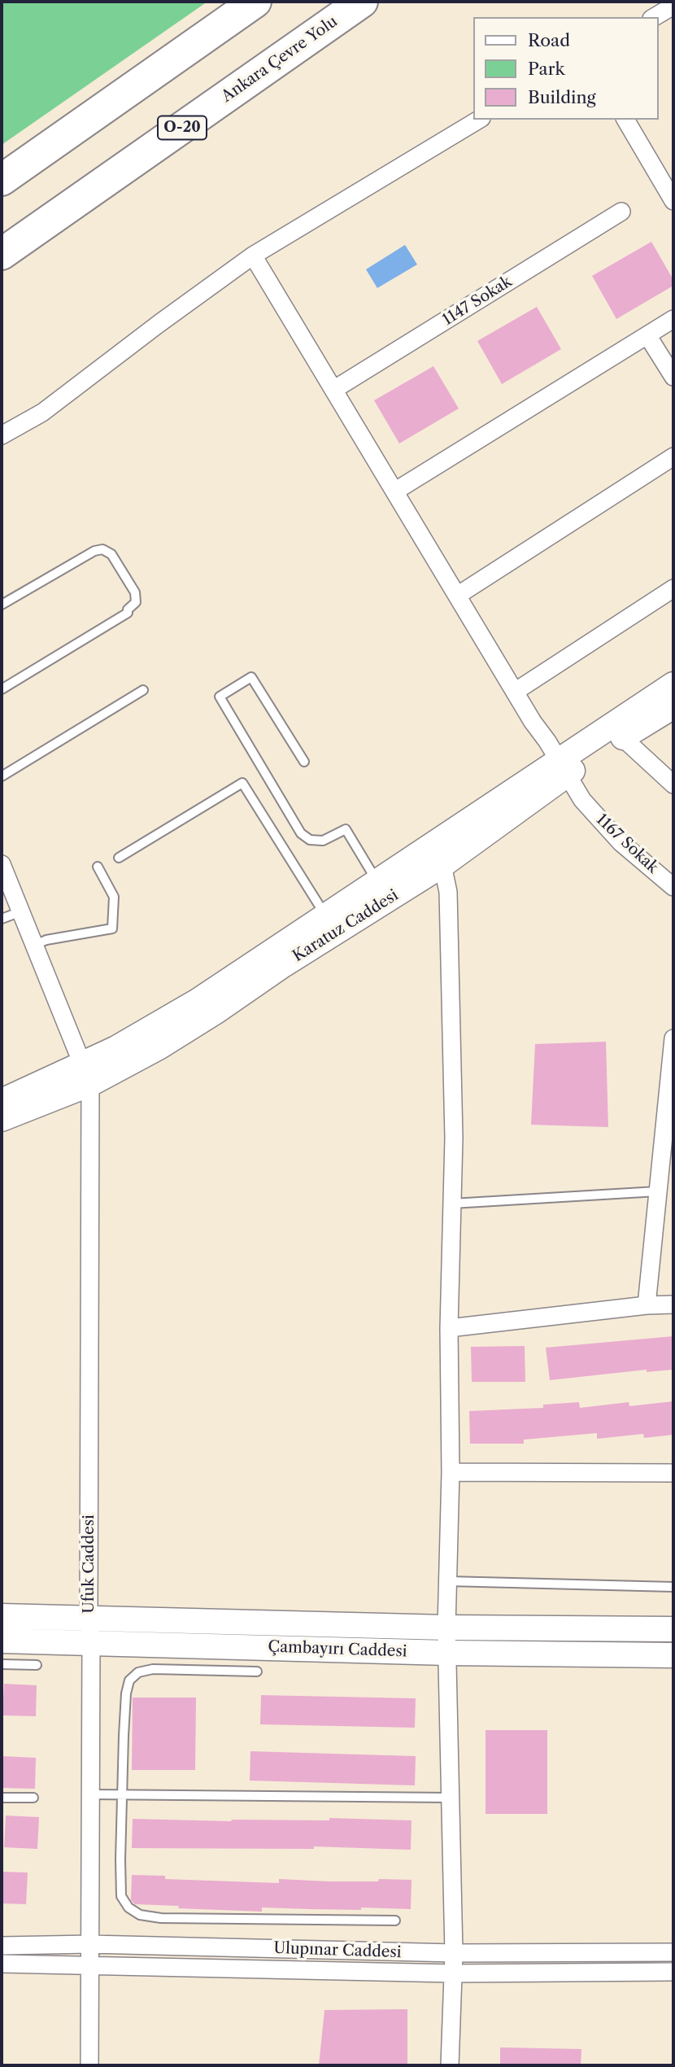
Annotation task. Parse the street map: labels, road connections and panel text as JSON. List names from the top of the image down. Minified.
{"streets":{"highway":["Ankara Çevre Yolu","O-20"],"street":["1147 Sokak","1167 Sokak","Karatuz Caddesi","Ufuk Caddesi","Çambayırı Caddesi","Ulupınar Caddesi"]},"crossings":[["1147 Sokak","1167 Sokak"],["1167 Sokak","Karatuz Caddesi"],["Karatuz Caddesi","Ufuk Caddesi"],["Ufuk Caddesi","Çambayırı Caddesi"],["Ufuk Caddesi","Ulupınar Caddesi"]],"legend":["Road","Park","Building"]}
